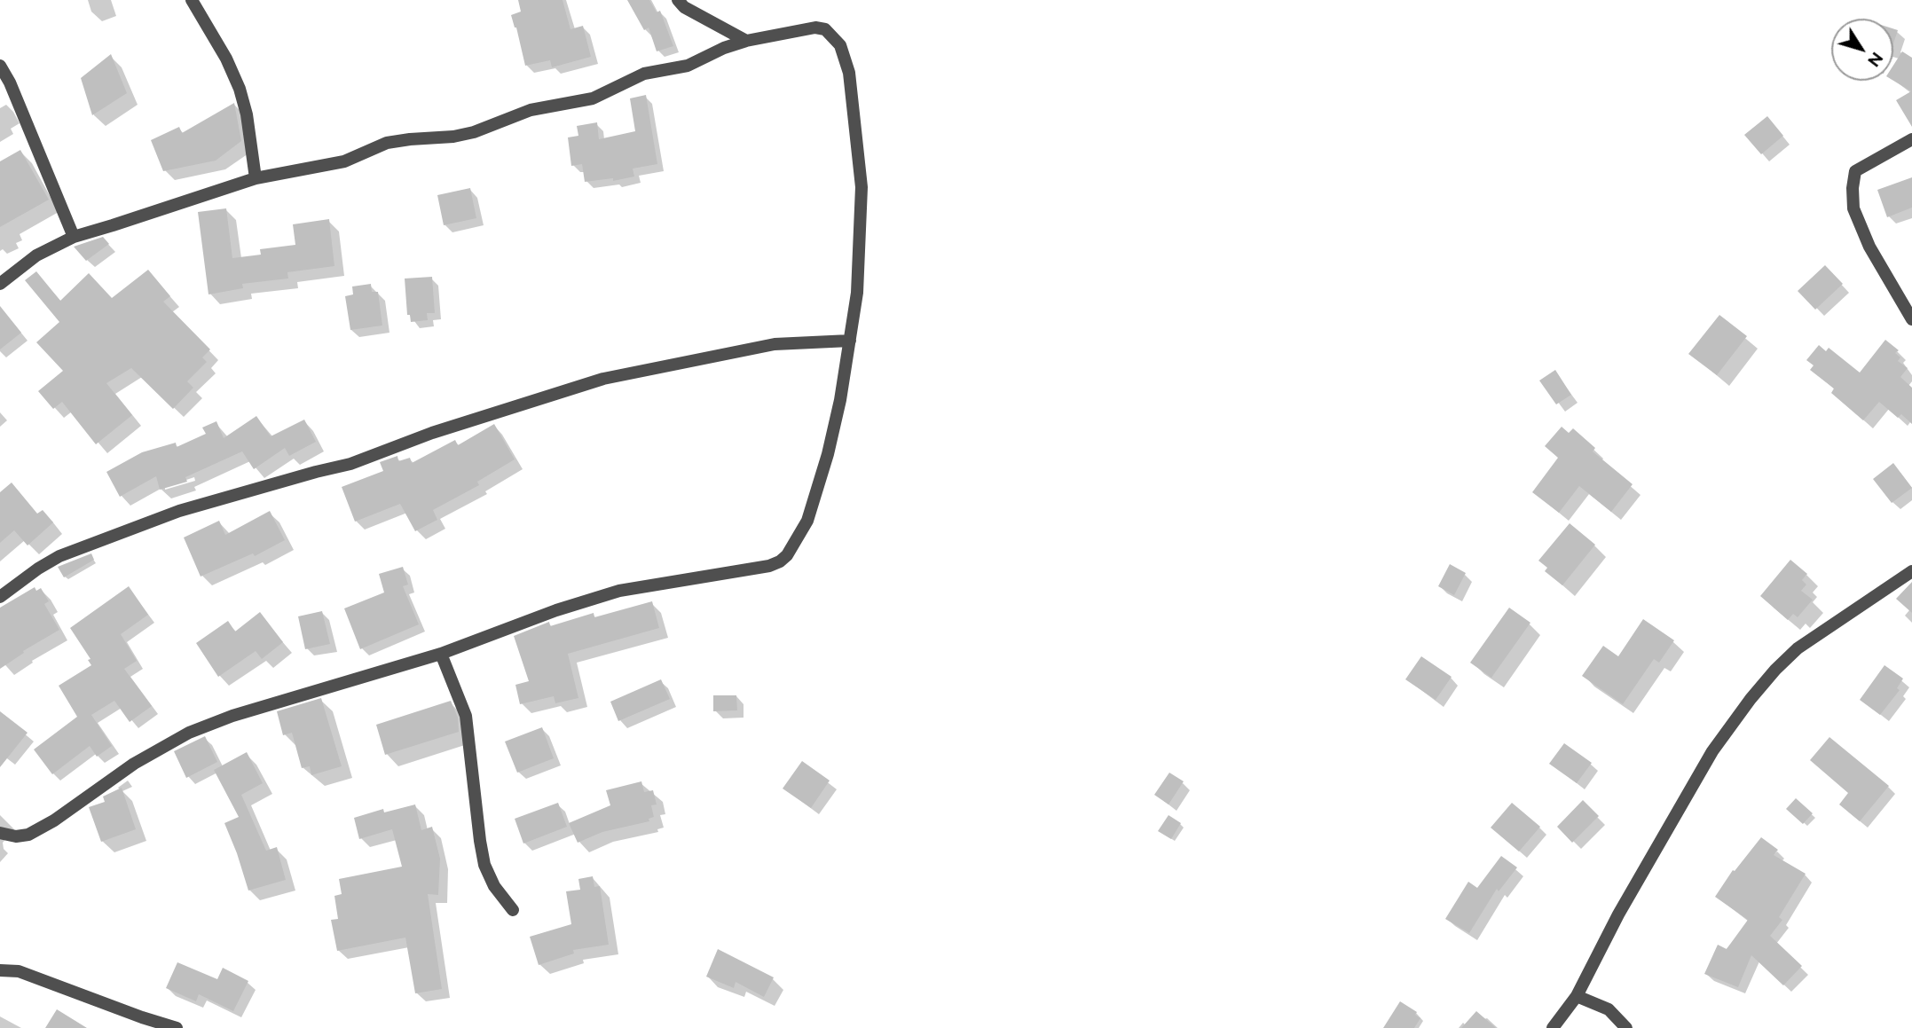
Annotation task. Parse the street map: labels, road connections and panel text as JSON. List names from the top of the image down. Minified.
{"north":"bottom right"}
